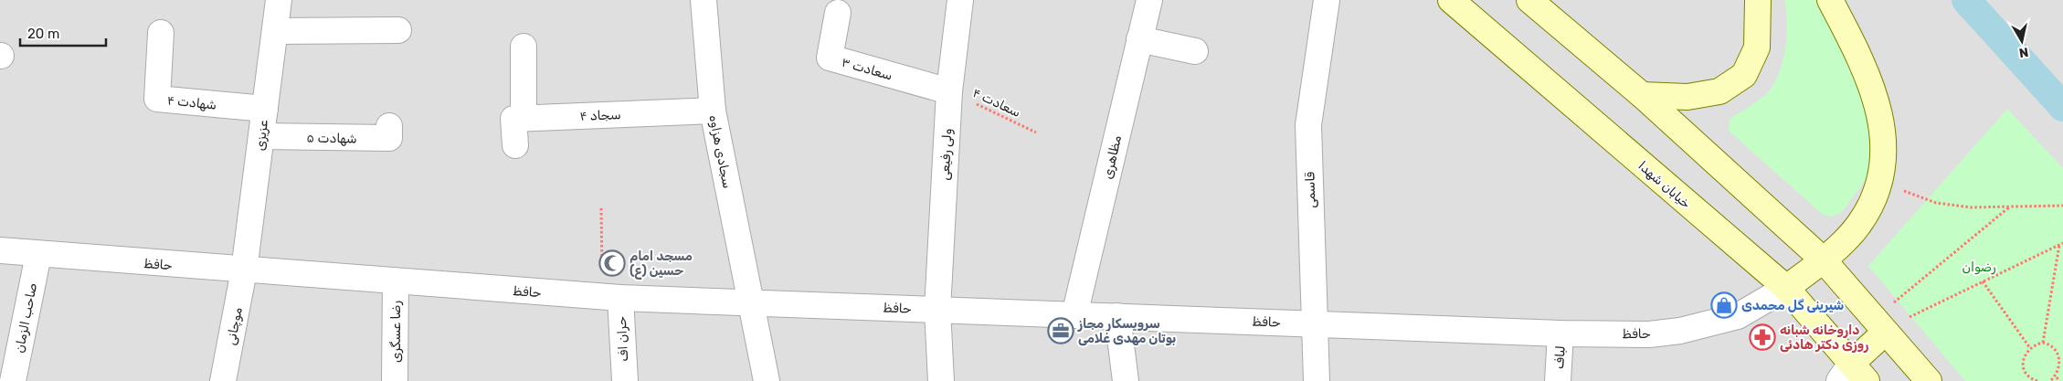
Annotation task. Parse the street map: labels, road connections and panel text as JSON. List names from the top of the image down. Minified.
{"streets":{"main road":["خیابان شهدا"],"street":["سعادت ۳","شهادت ۴","سجاد ۴","عزیزی","شهادت ۵","سجادی هزاوه","ولی رفیعی","مظاهری","قاسمی","حافظ","صاحب الزمان","موچانی","رضا عسگری","حران اف","لباف"],"path":["سعادت ۴"]},"crossings":[["سعادت ۳","سعادت ۴"],["سعادت ۳","ولی رفیعی"],["شهادت ۴","عزیزی"],["سعادت ۴","ولی رفیعی"],["سجاد ۴","سجادی هزاوه"],["عزیزی","شهادت ۵"],["عزیزی","حافظ"],["عزیزی","موچانی"],["سجادی هزاوه","حافظ"],["ولی رفیعی","حافظ"],["مظاهری","حافظ"],["خیابان شهدا","حافظ"],["قاسمی","حافظ"],["حافظ","صاحب الزمان"],["حافظ","موچانی"],["حافظ","رضا عسگری"],["حافظ","حران اف"],["حافظ","لباف"]],"parks":["رضوان"],"places":{"mosque":["مسجد امام حسین (ع)"],"shop":["شیرینی گل محمدی"],"office":["سرویسکار مجاز بوتان مهدی غلامی"],"pharmacy":["داروخانه شبانه روزی دکتر هادئی"]},"scale_bar":"20 m","north":"bottom"}
